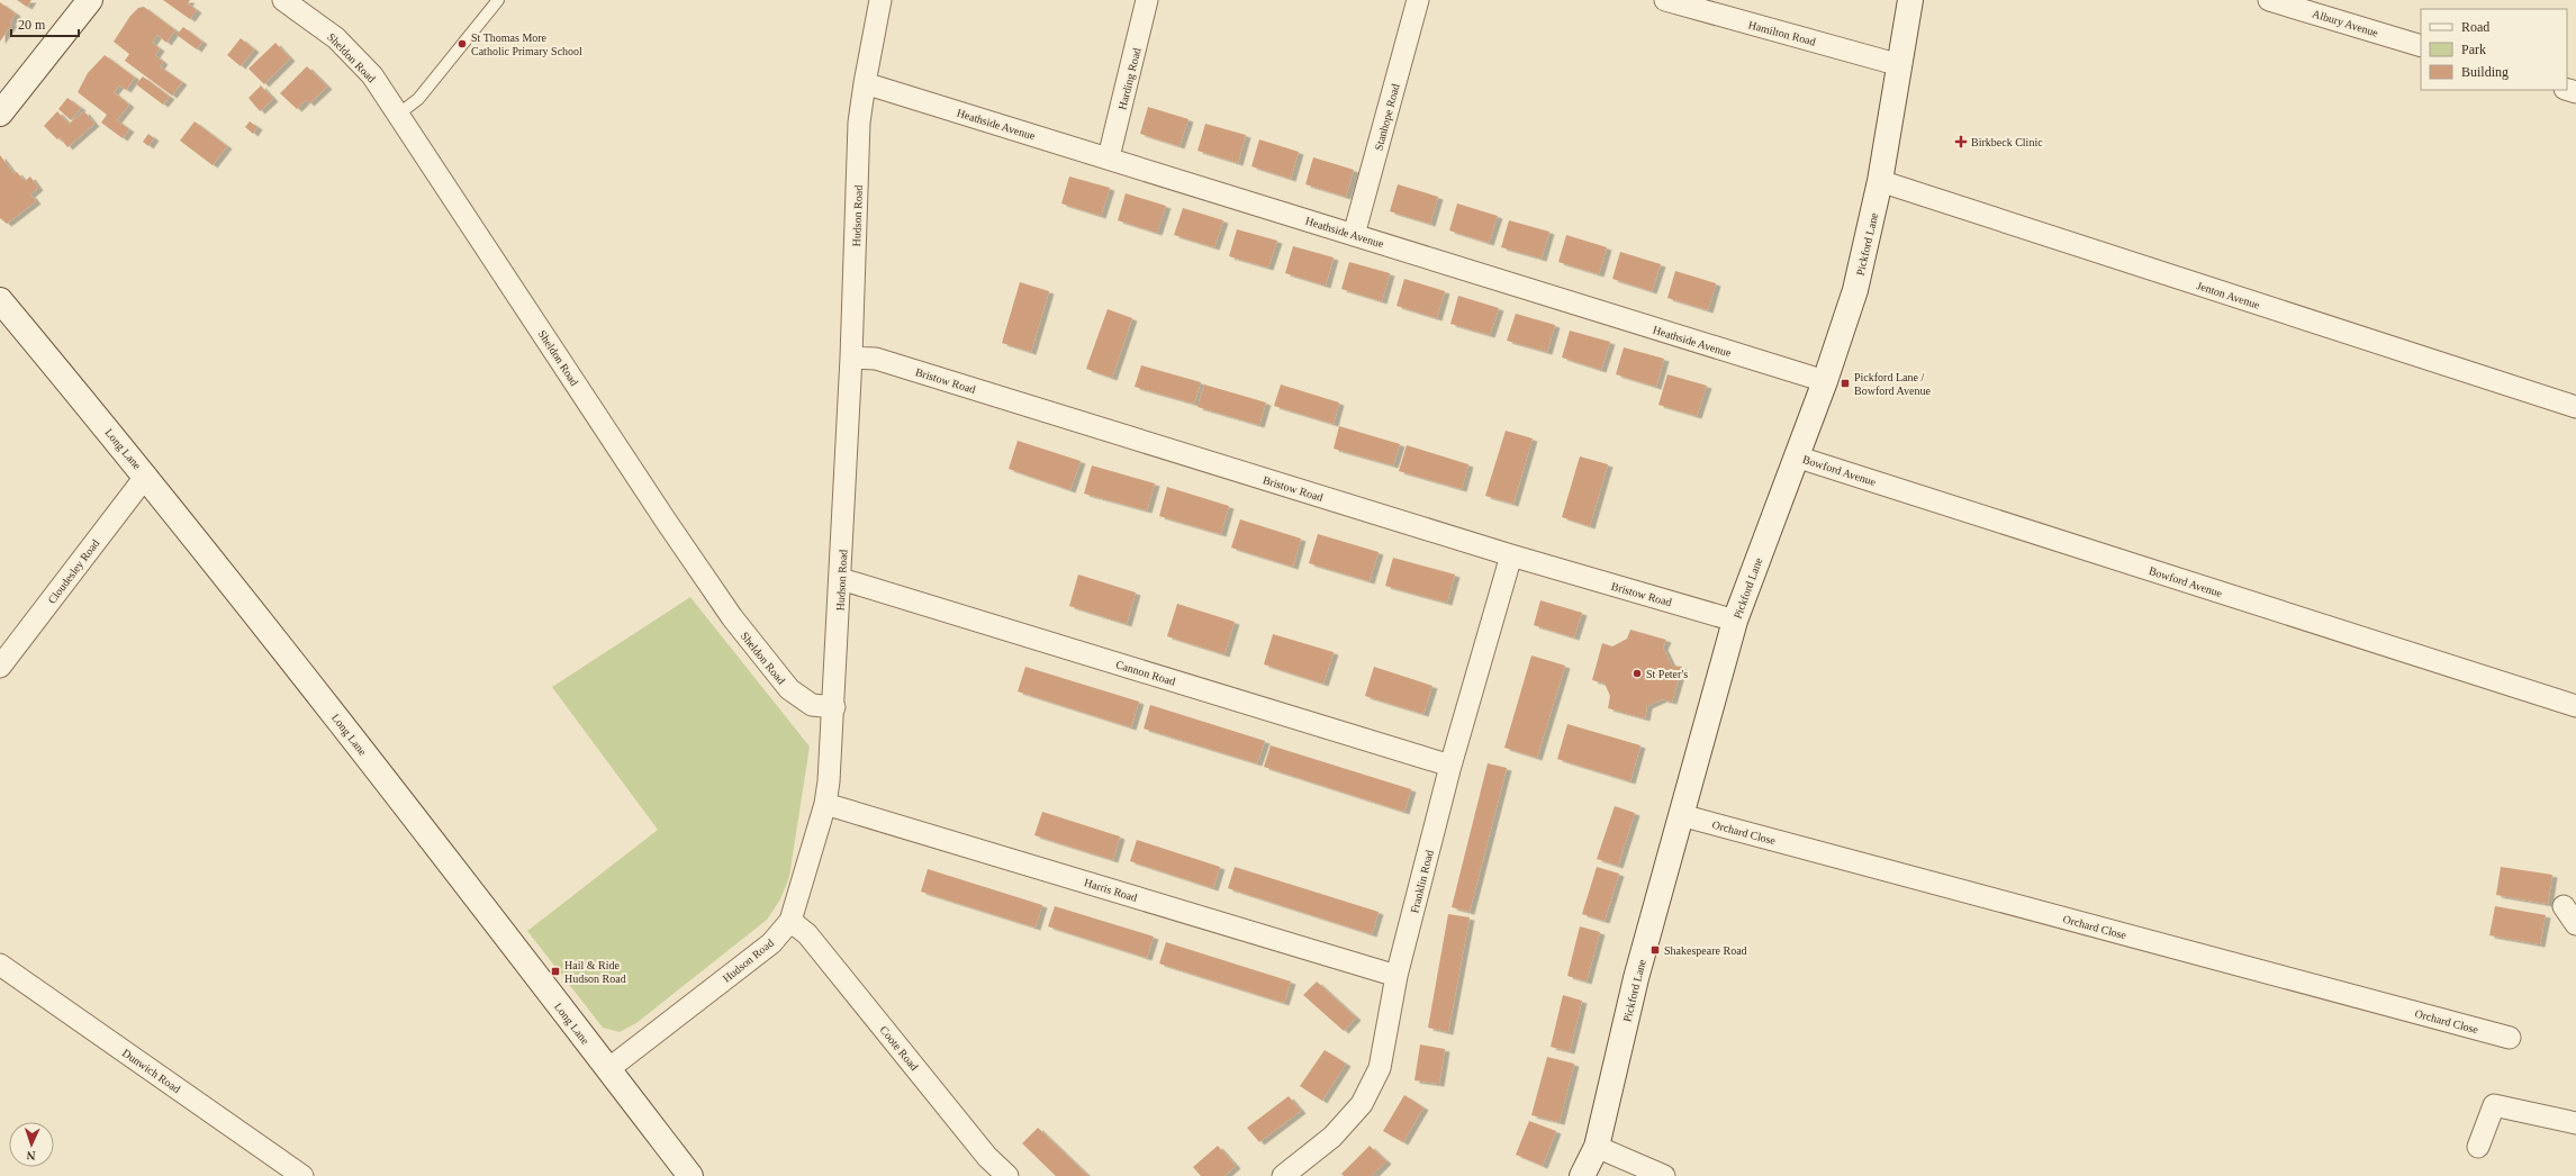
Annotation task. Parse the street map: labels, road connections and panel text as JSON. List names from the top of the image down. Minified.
{"streets":{"street":["Albury Avenue","Hamilton Road","Sheldon Road","Harding Road","Stanhope Road","Heathside Avenue","Hudson Road","Pickford Lane","Jenton Avenue","Bristow Road","Long Lane","Bowford Avenue","Cloudesley Road","Cannon Road","Orchard Close","Franklin Road","Harris Road","Coote Road","Dunwich Road"]},"crossings":[["Hamilton Road","Pickford Lane"],["Sheldon Road","Hudson Road"],["Harding Road","Heathside Avenue"],["Stanhope Road","Heathside Avenue"],["Heathside Avenue","Hudson Road"],["Heathside Avenue","Pickford Lane"],["Hudson Road","Bristow Road"],["Hudson Road","Long Lane"],["Hudson Road","Cannon Road"],["Hudson Road","Harris Road"],["Hudson Road","Coote Road"],["Pickford Lane","Jenton Avenue"],["Pickford Lane","Bristow Road"],["Pickford Lane","Bowford Avenue"],["Pickford Lane","Orchard Close"],["Bristow Road","Franklin Road"],["Long Lane","Cloudesley Road"],["Cannon Road","Franklin Road"],["Franklin Road","Harris Road"]],"places":{"other":["St Thomas More Catholic Primary School","St Peter's"],"health":["Birkbeck Clinic"],"transit":["Pickford Lane / Bowford Avenue","Shakespeare Road","Hail & Ride Hudson Road"]},"legend":["Road","Park","Building"],"scale_bar":"20 m","north":"bottom"}
